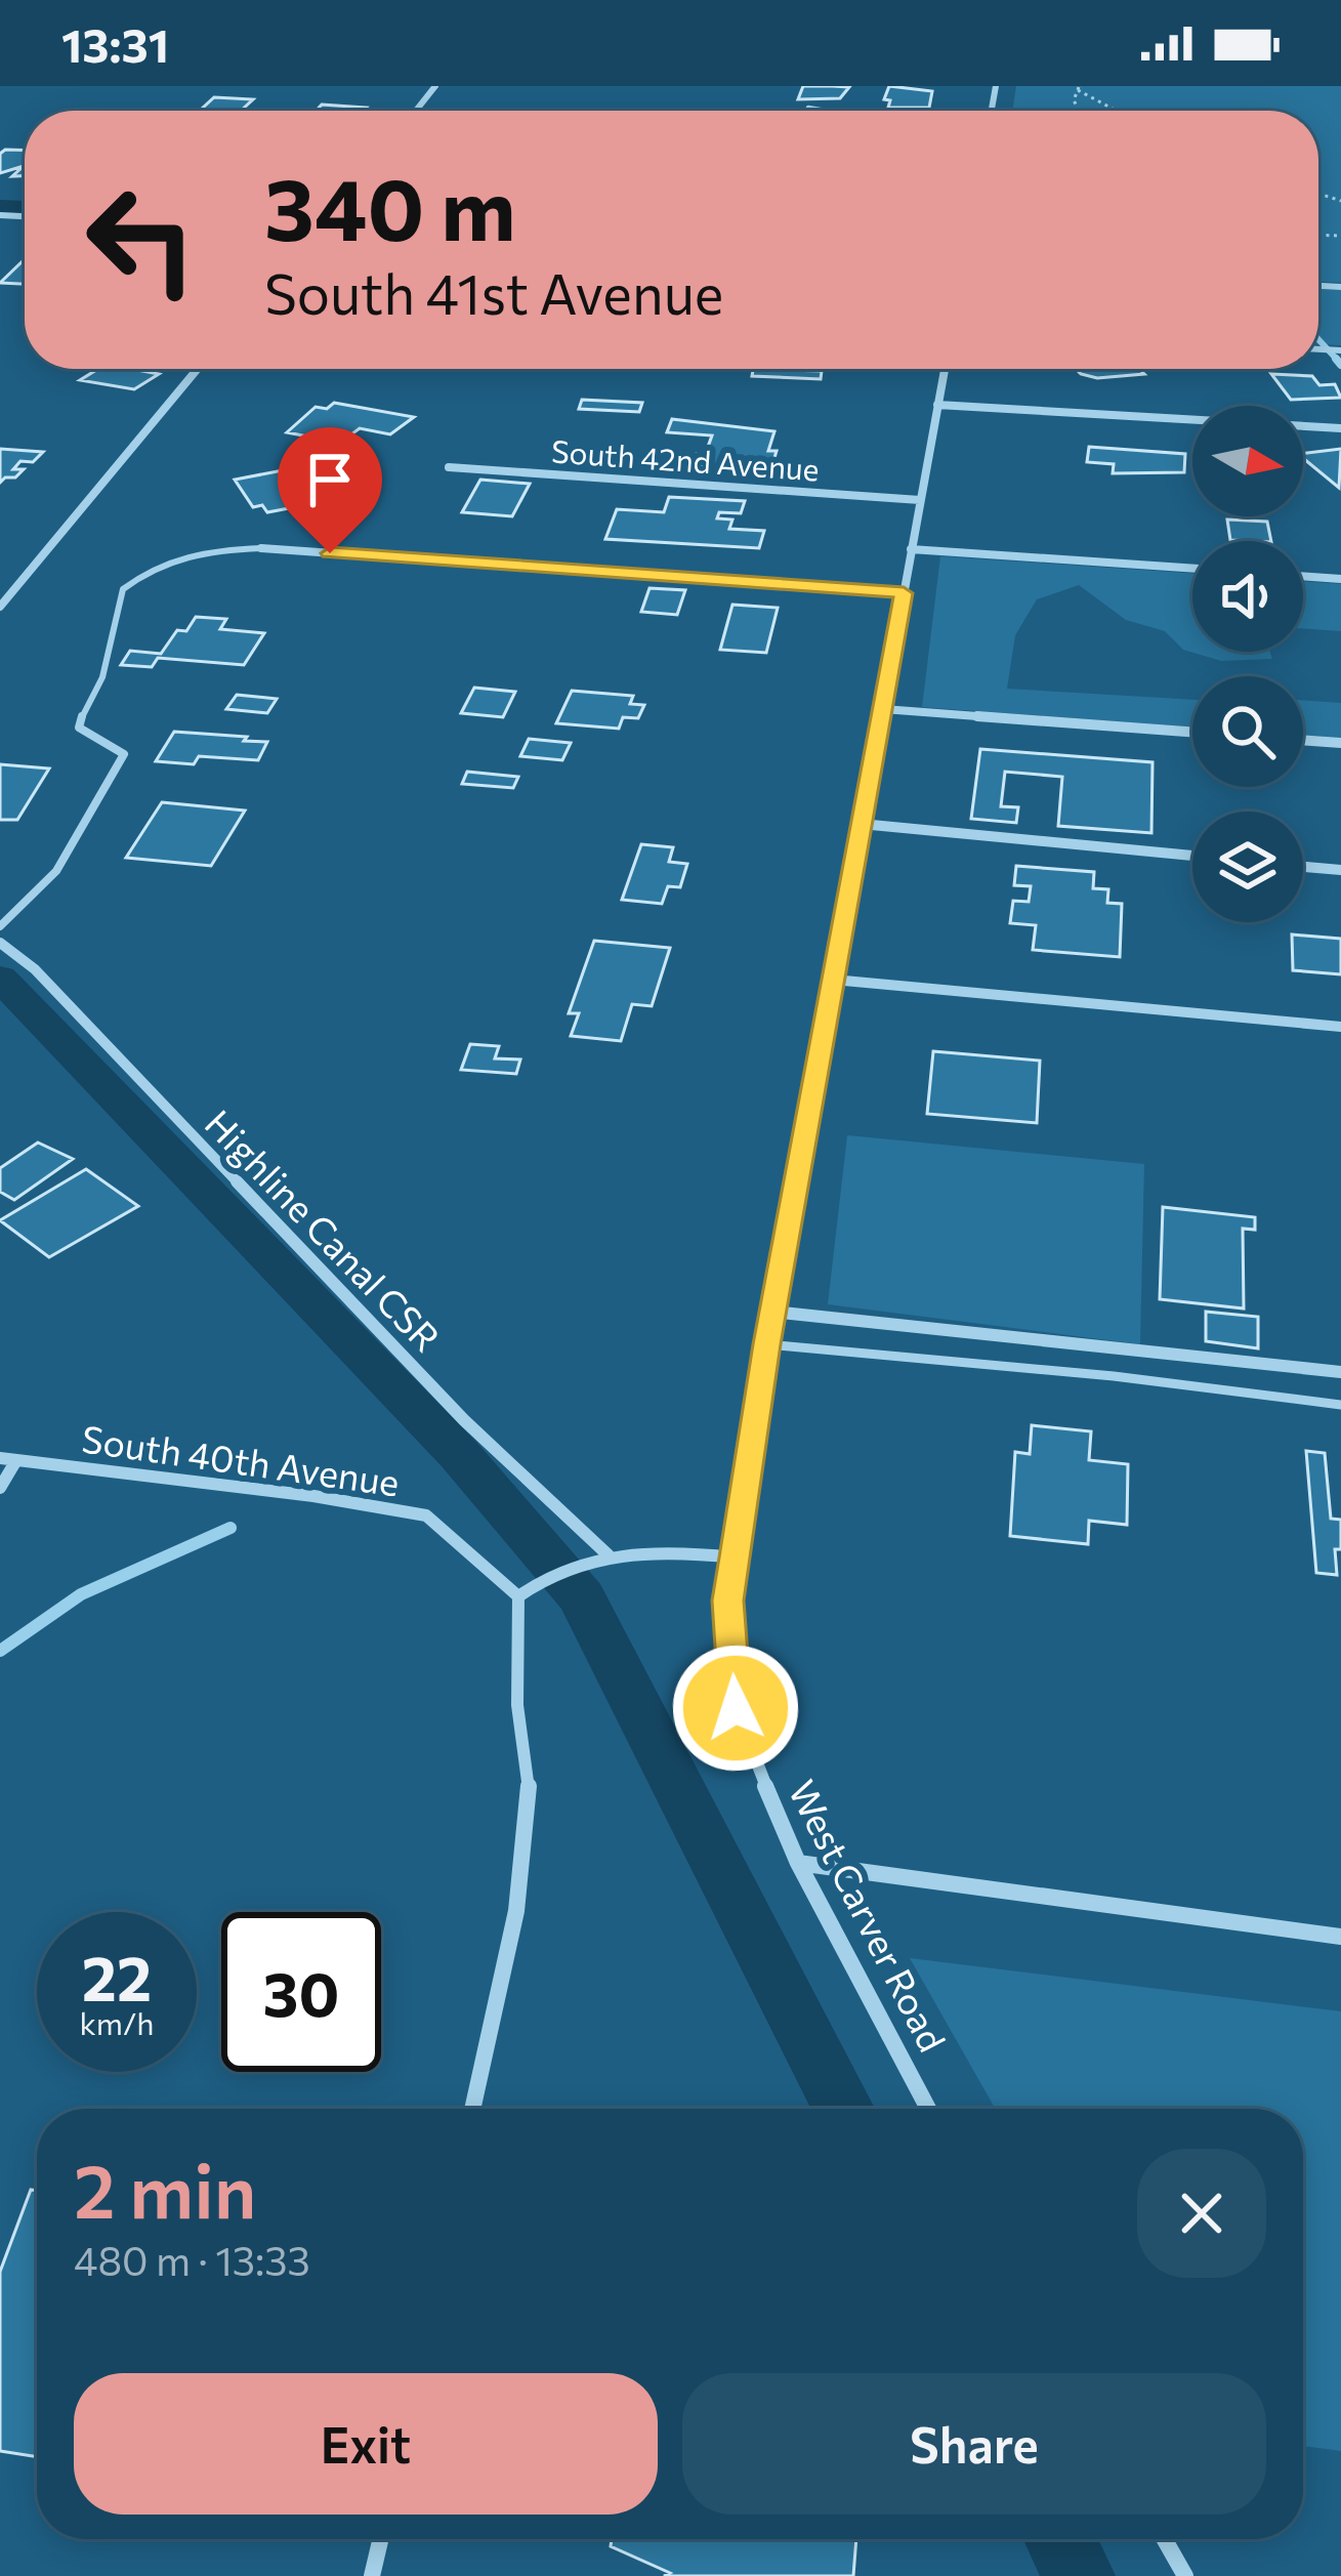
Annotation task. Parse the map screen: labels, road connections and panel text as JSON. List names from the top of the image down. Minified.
{"streets":{"street":["South 42nd Avenue","Highline Canal CSR","South 40th Avenue","West Carver Road"]},"crossings":[["South 42nd Avenue","West Carver Road"]],"north":"right","page":{"status":"13:31","turn":["340 m","South 41st Avenue"],"speed":"22 km/h","limit":"30","heading":["2 min","480 m · 13:33"],"buttons":["Exit","Share"]}}
